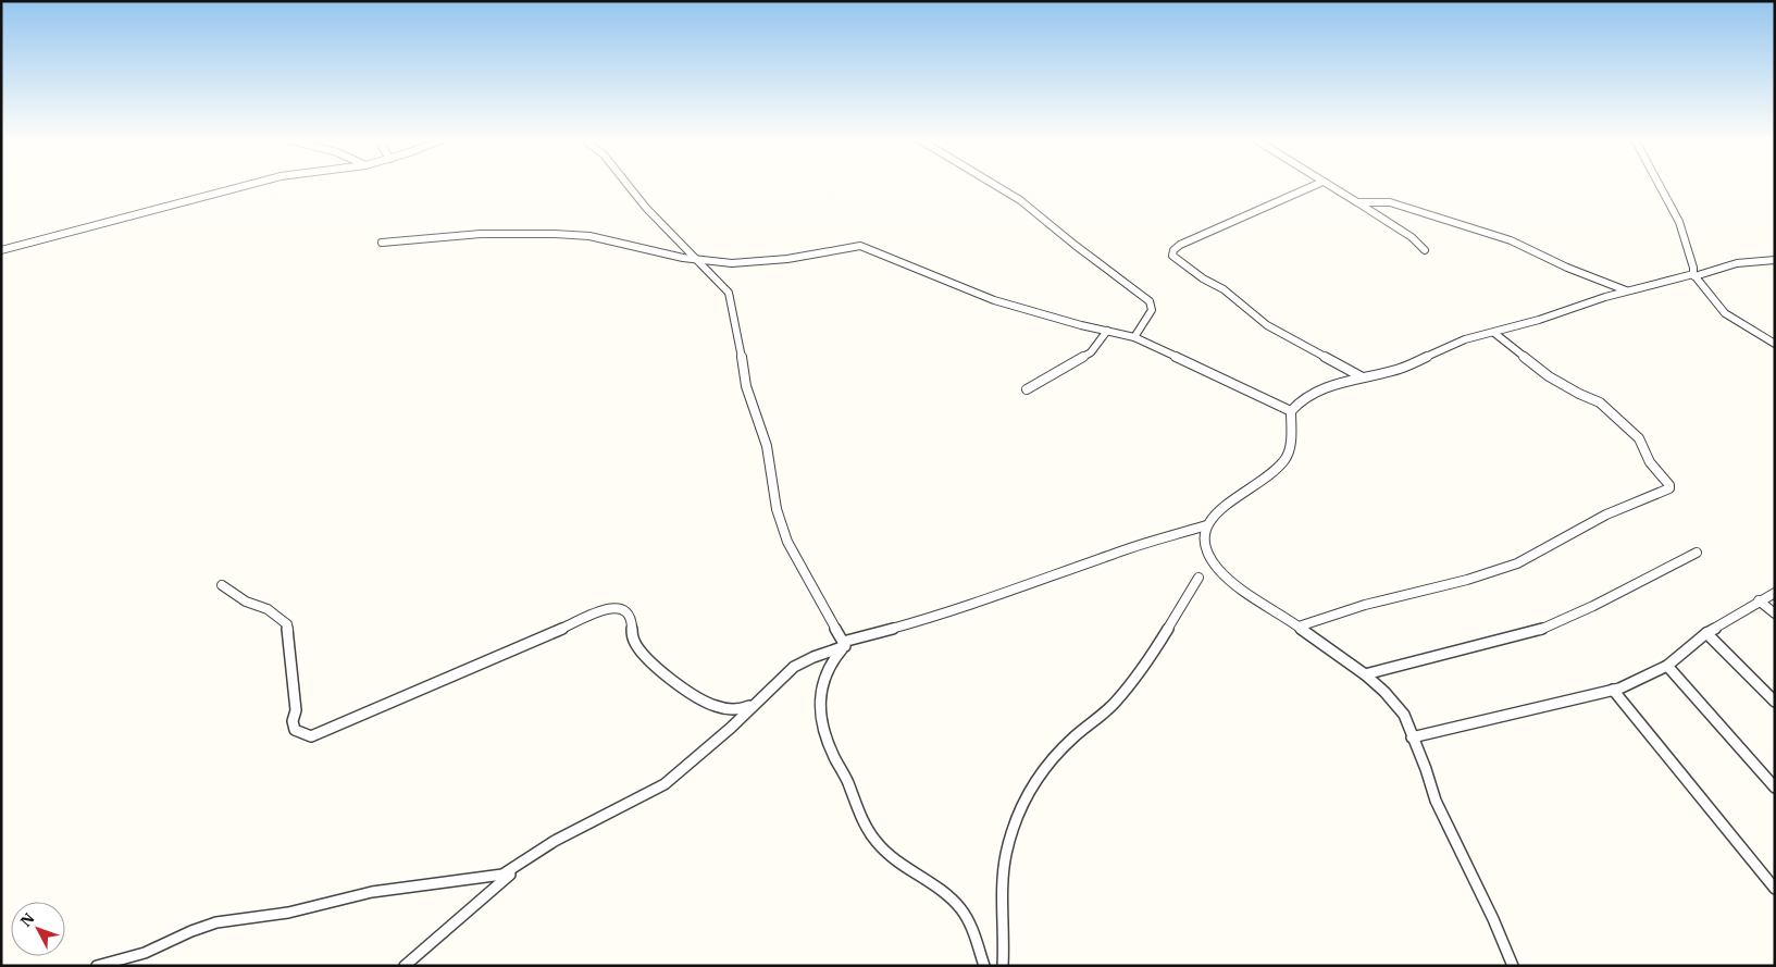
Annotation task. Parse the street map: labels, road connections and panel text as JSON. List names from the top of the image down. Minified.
{"north":"top left"}
